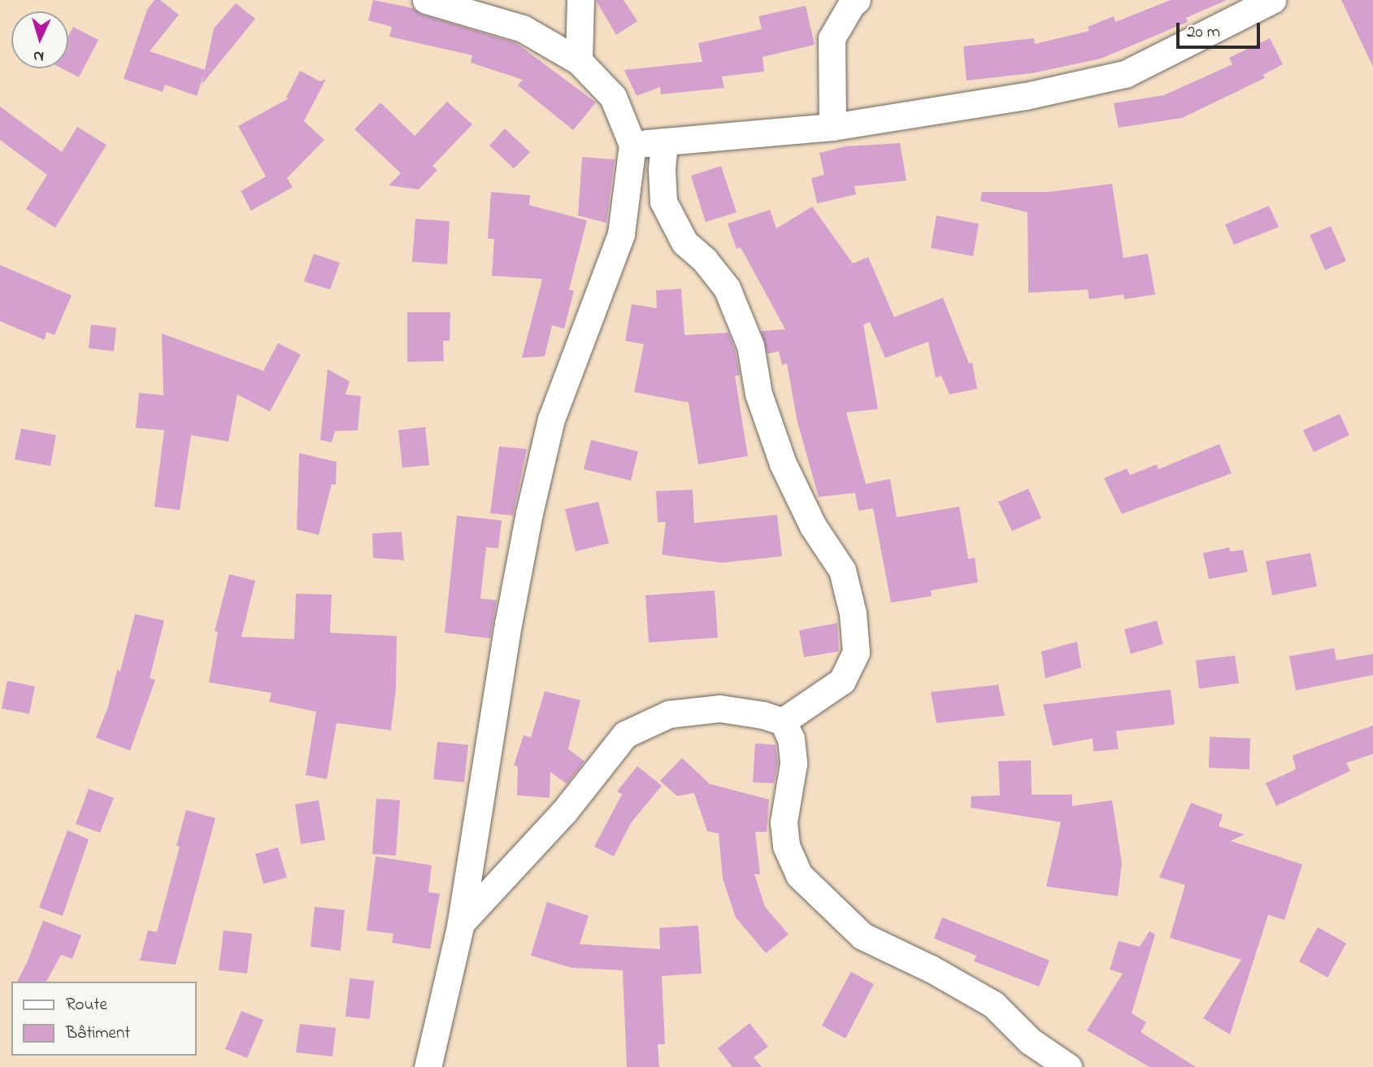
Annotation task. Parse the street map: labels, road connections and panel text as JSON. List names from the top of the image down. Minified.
{"legend":["Route","Bâtiment"],"scale_bar":"20 m","north":"bottom"}
